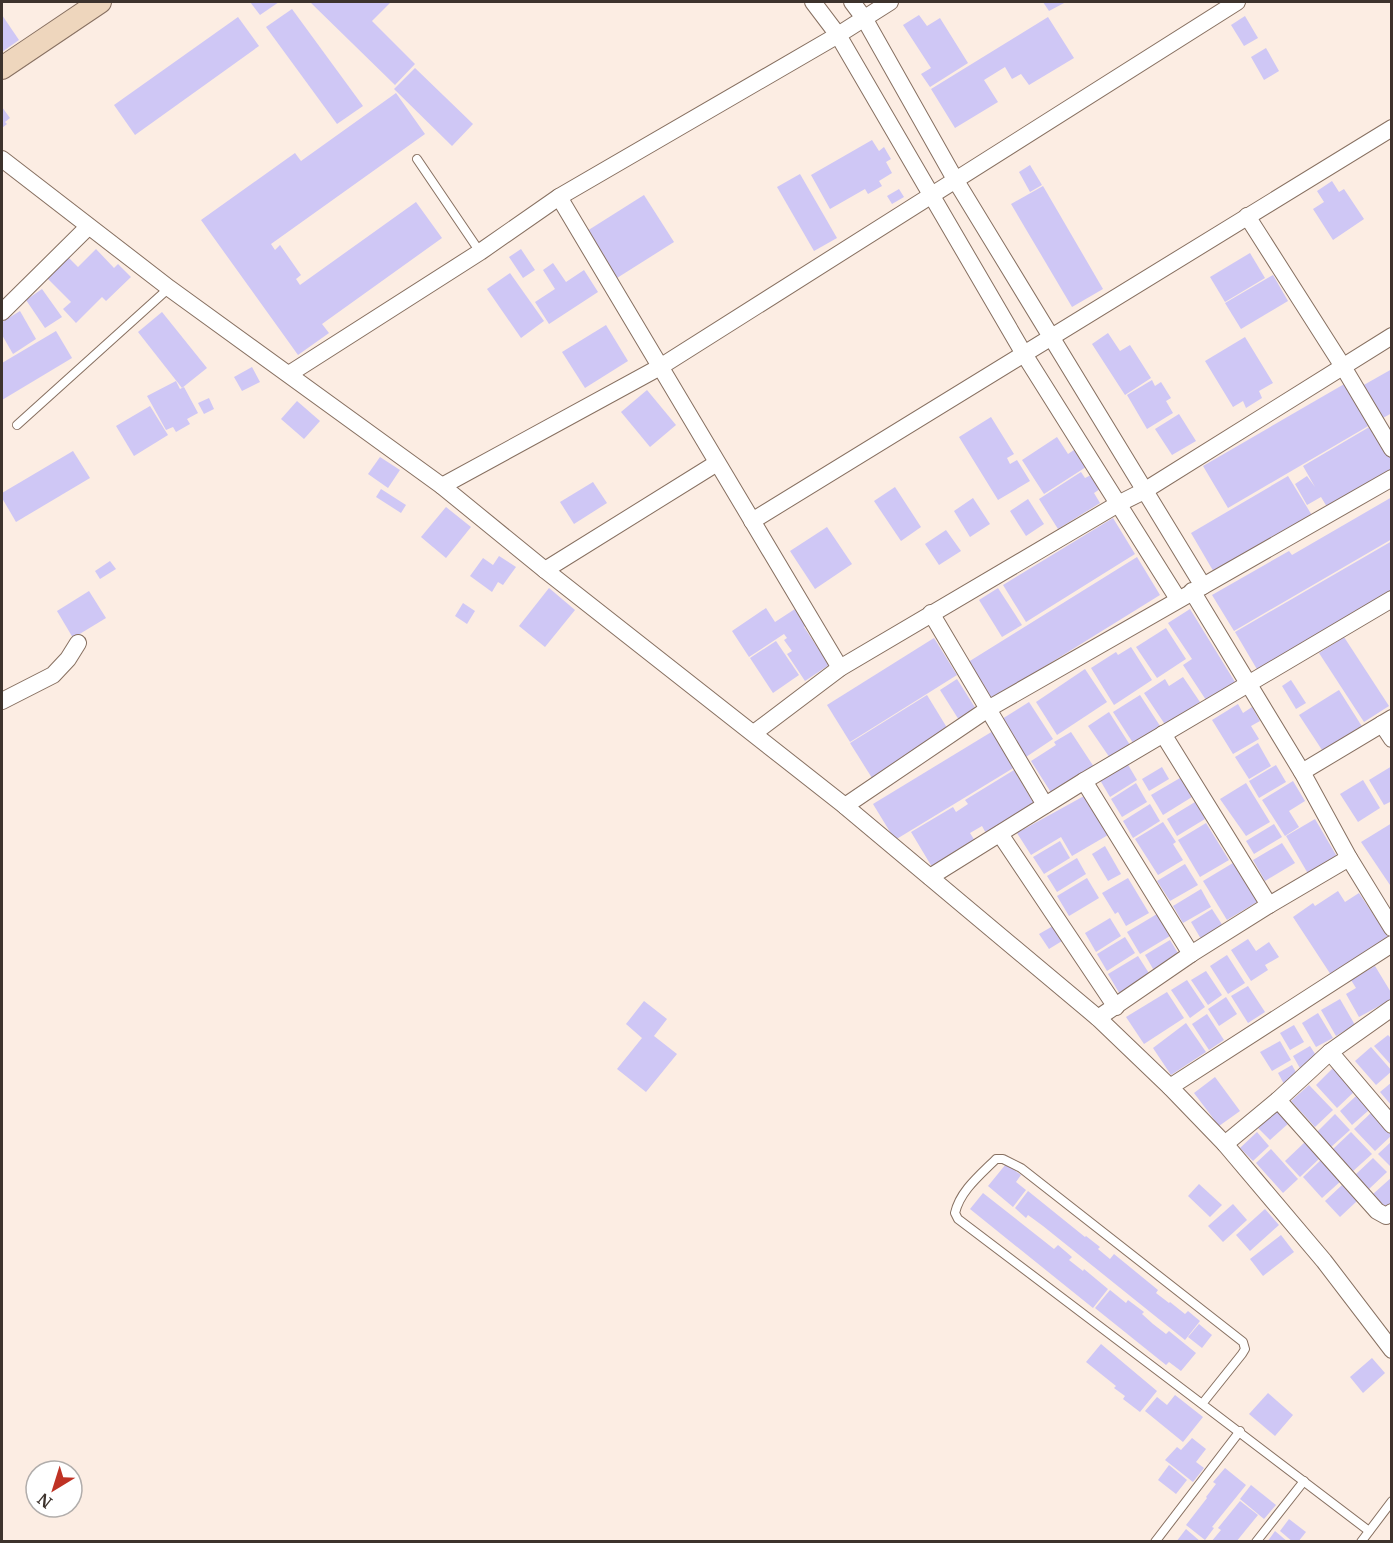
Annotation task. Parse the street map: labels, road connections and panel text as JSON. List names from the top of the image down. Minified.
{"north":"bottom left"}
